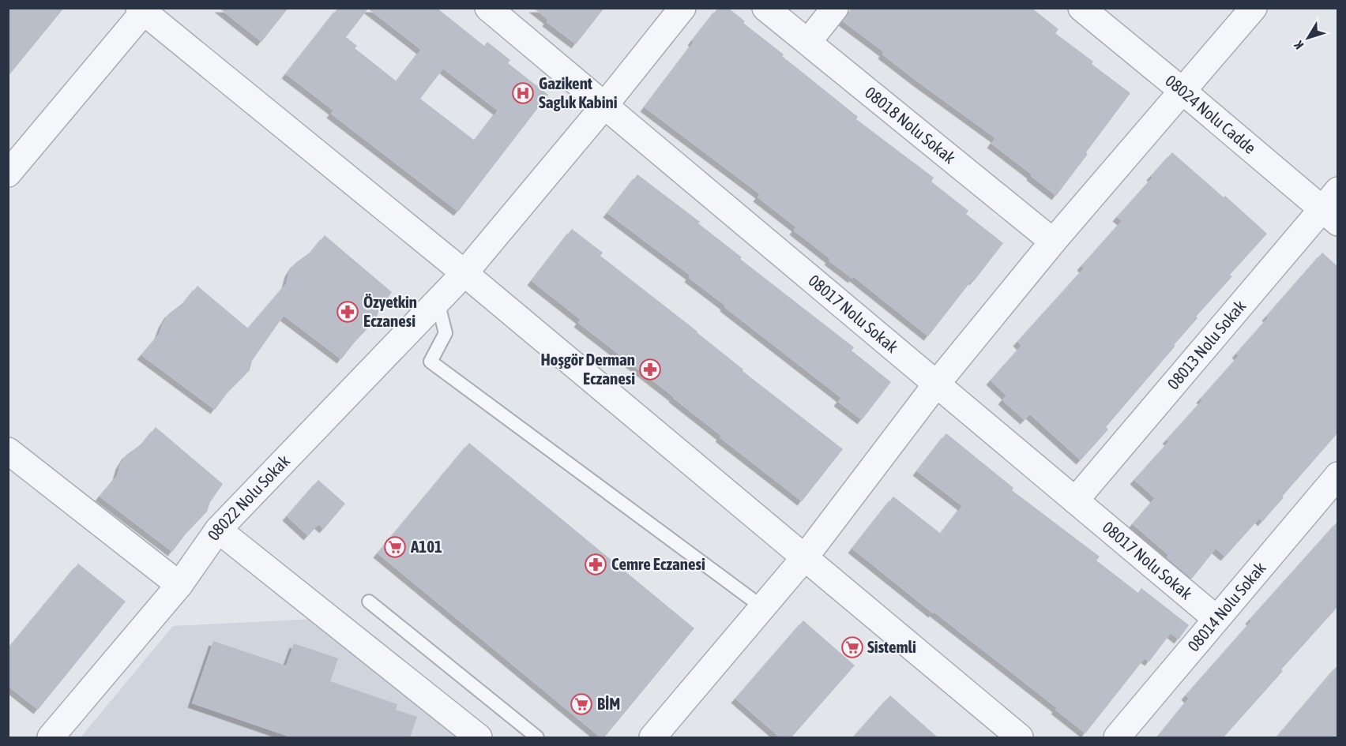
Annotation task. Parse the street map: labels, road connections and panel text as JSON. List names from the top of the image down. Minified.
{"streets":{"street":["08024 Nolu Cadde","08018 Nolu Sokak","08017 Nolu Sokak","08013 Nolu Sokak","08022 Nolu Sokak","08014 Nolu Sokak"]},"crossings":[["08024 Nolu Cadde","08013 Nolu Sokak"],["08017 Nolu Sokak","08013 Nolu Sokak"],["08017 Nolu Sokak","08022 Nolu Sokak"],["08017 Nolu Sokak","08014 Nolu Sokak"]],"places":{"hospital":["Gazikent Saglık Kabini"],"pharmacy":["Özyetkin Eczanesi","Hoşgör Derman Eczanesi","Cemre Eczanesi"],"supermarket":["A101","Sistemli","BİM"]},"north":"bottom left"}
